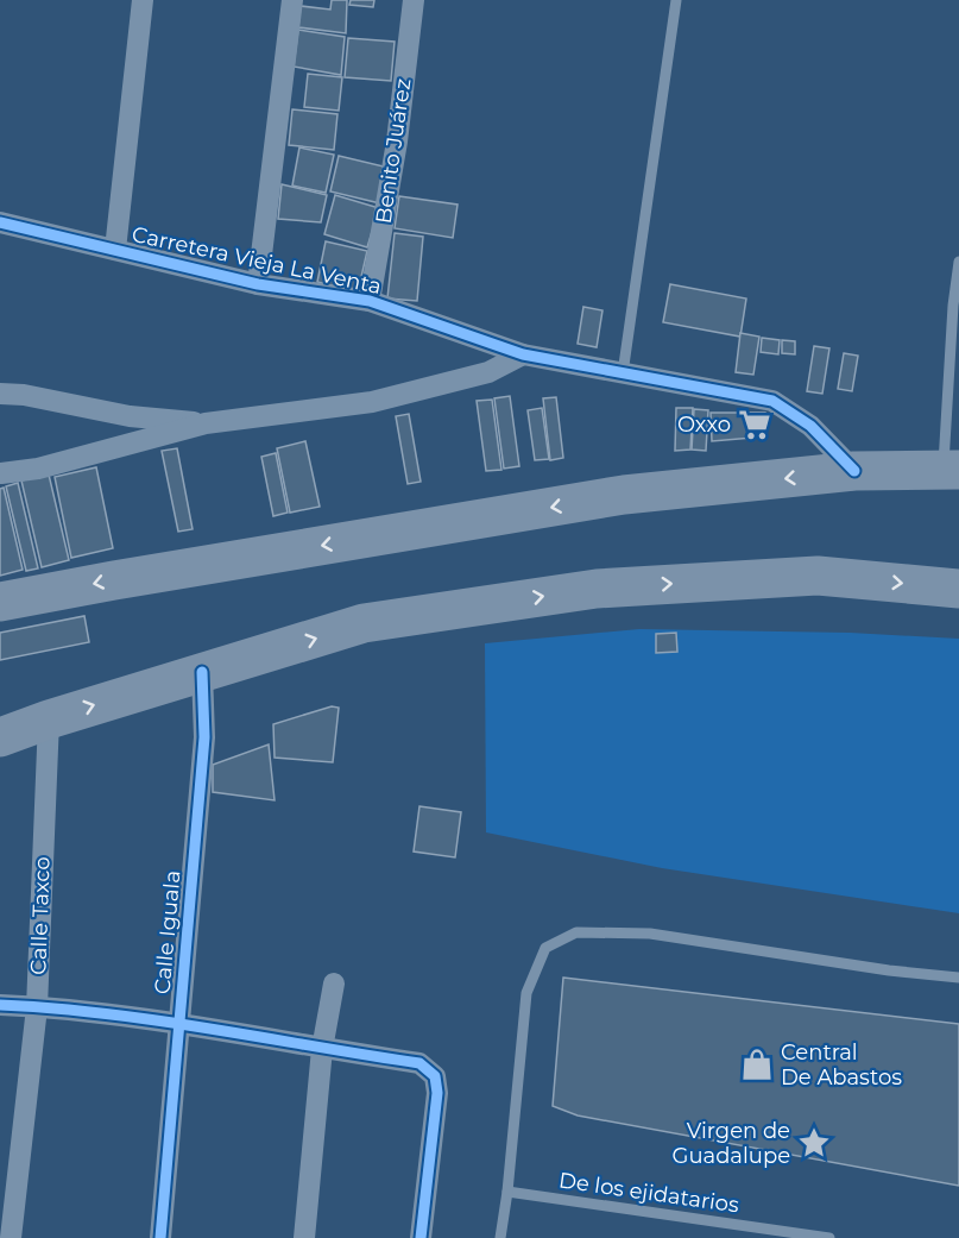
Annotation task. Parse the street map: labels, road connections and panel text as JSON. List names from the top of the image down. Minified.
{"streets":{"street":["Benito Juárez","Carretera Vieja La Venta","Calle Taxco","Calle Iguala"],"lane":["De los ejidatarios"]},"crossings":[["Benito Juárez","Carretera Vieja La Venta"]],"places":{"supermarket":["Oxxo"],"shop":["Central De Abastos"],"place":["Virgen de Guadalupe"]}}
